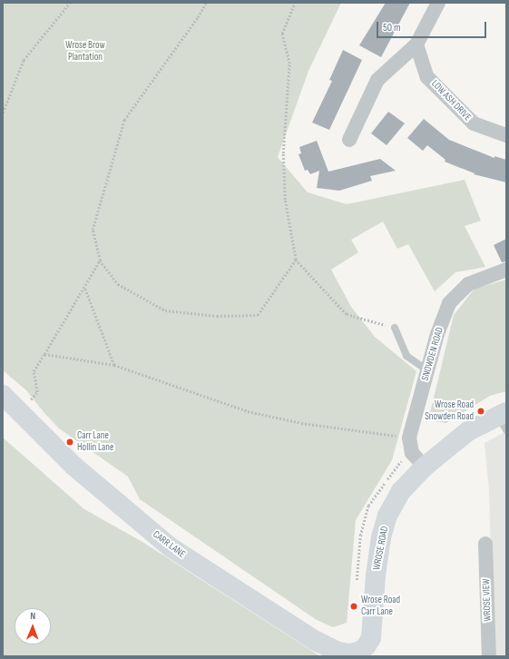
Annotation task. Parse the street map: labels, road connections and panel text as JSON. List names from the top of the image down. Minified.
{"streets":{"street":["LOW ASH DRIVE","SNOWDEN ROAD","CARR LANE","WROSE ROAD","WROSE VIEW"]},"crossings":[["CARR LANE","WROSE ROAD"]],"parks":["Wrose Brow Plantation"],"places":["Wrose Road Snowden Road","Carr Lane Hollin Lane","Wrose Road Carr Lane"],"scale_bar":"50 m","north":"top"}
